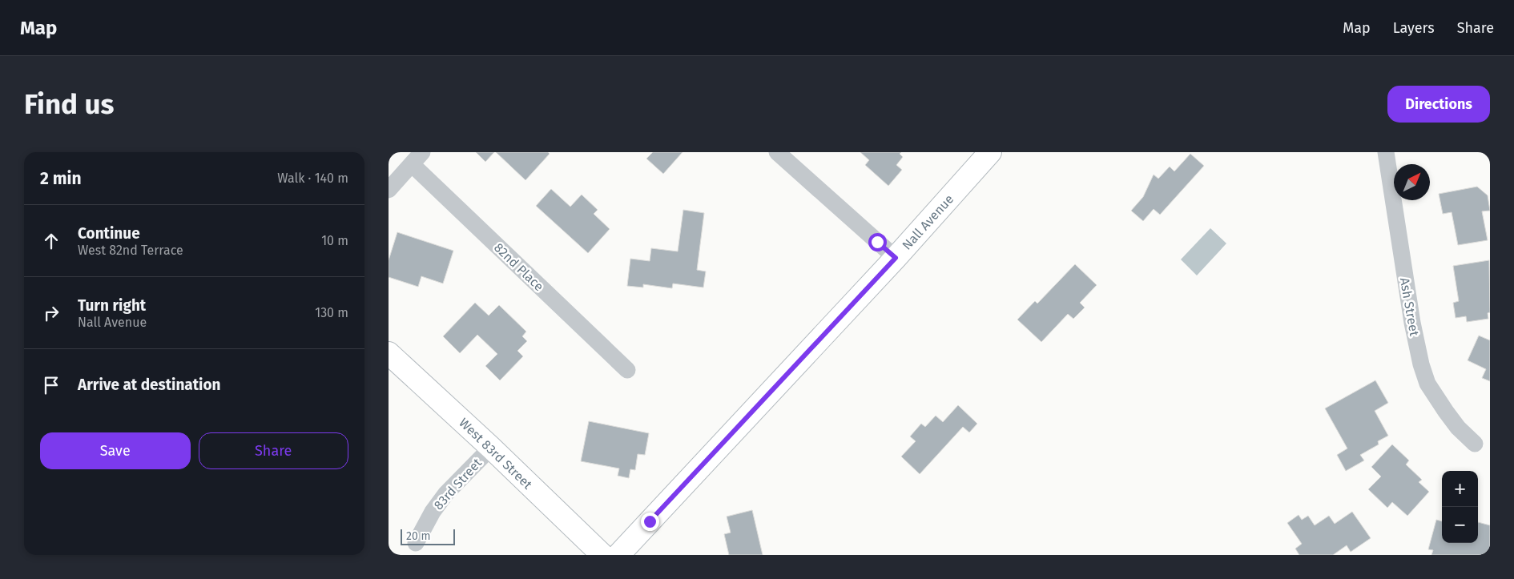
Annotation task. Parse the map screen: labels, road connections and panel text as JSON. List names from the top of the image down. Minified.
{"streets":{"main road":["Nall Avenue","West 83rd Street"],"street":["82nd Place","Ash Street","83rd Street"]},"crossings":[["West 83rd Street","83rd Street"]],"scale_bar":"20 m","north":"top right","page":{"header":"Map","nav":["Map","Layers","Share"],"buttons":["Directions",["Save","Share"]],"title":"Find us","heading":["2 min","Walk · 140 m"],"list":[["Continue","West 82nd Terrace","10 m"],["Turn right","Nall Avenue","130 m"],"Arrive at destination"],"map_buttons":["+","−"],"scale":"20 m"}}
